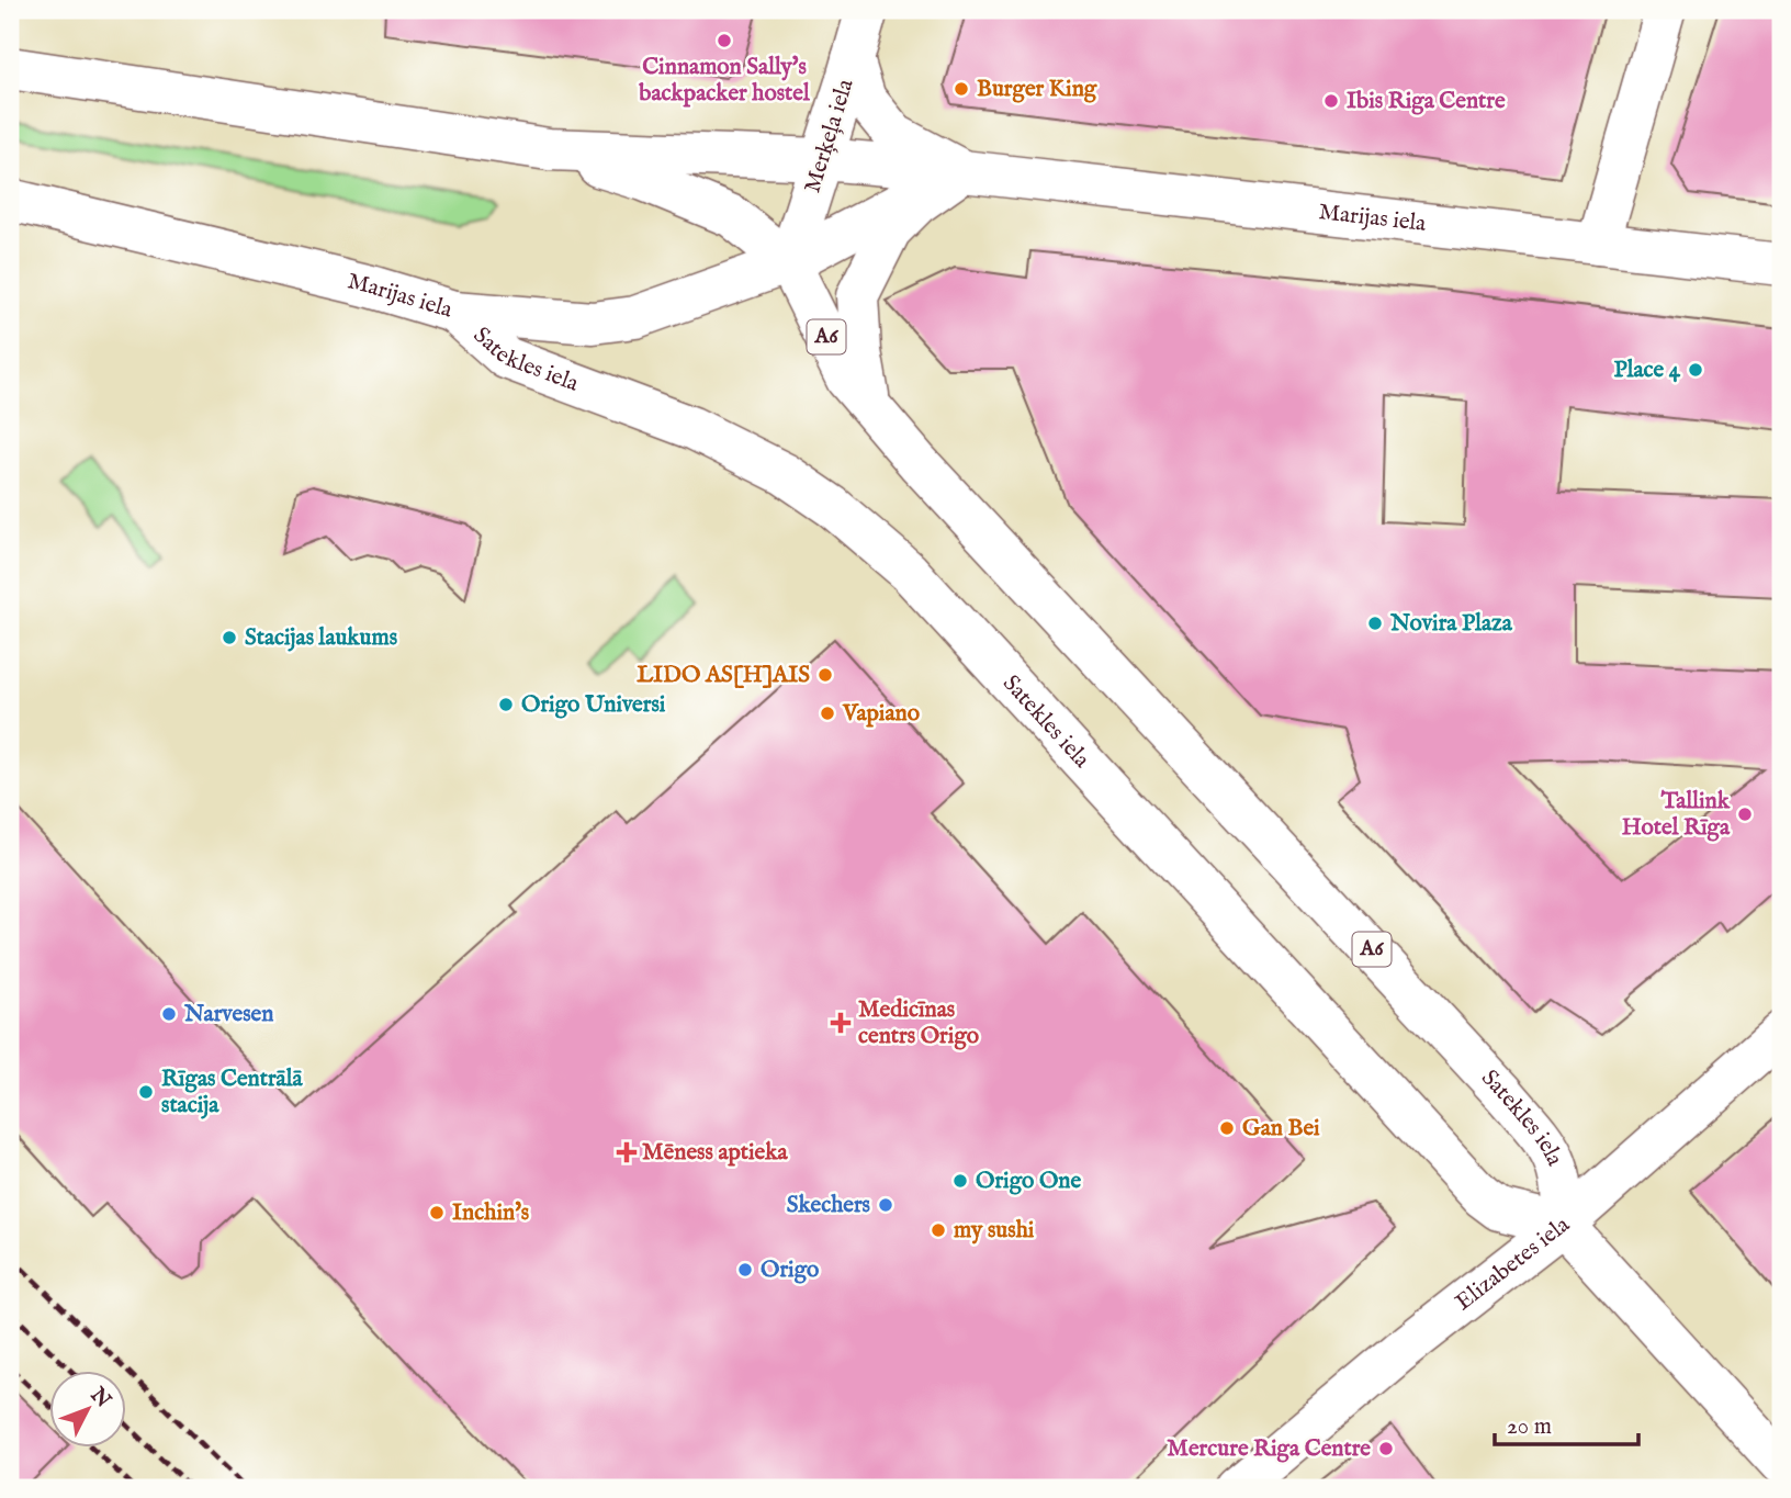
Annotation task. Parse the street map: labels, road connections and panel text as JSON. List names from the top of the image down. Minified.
{"streets":{"main road":["Merķeļa iela","Marijas iela","A6","Satekles iela","Elizabetes iela"]},"crossings":[["Merķeļa iela","Marijas iela"],["Merķeļa iela","Satekles iela"],["Marijas iela","Satekles iela"],["Satekles iela","Elizabetes iela"]],"places":{"other":["Cinnamon Sally's backpacker hostel","Burger King","Ibis Riga Centre","Place 4","Novira Plaza","Stacijas laukums","LIDO AS[H]AIS","Origo Universi","Vapiano","Tallink Hotel Rīga","Narvesen","Rīgas Centrālā stacija","Gan Bei","Origo One","Skechers","Inchin's","my sushi","Origo","Mercure Riga Centre"],"health":["Medicīnas centrs Origo","Mēness aptieka"]},"scale_bar":"20 m","north":"top right"}
